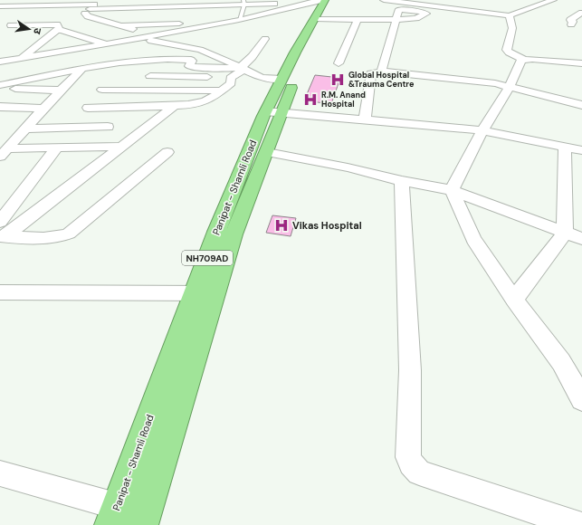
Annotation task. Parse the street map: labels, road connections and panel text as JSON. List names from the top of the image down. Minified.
{"streets":{"highway":["Panipat - Shamli Road","NH709AD"]},"places":{"hospital":["Global Hospital &Trauma Centre","R.M. Anand Hospital","Vikas Hospital"]},"north":"right"}
